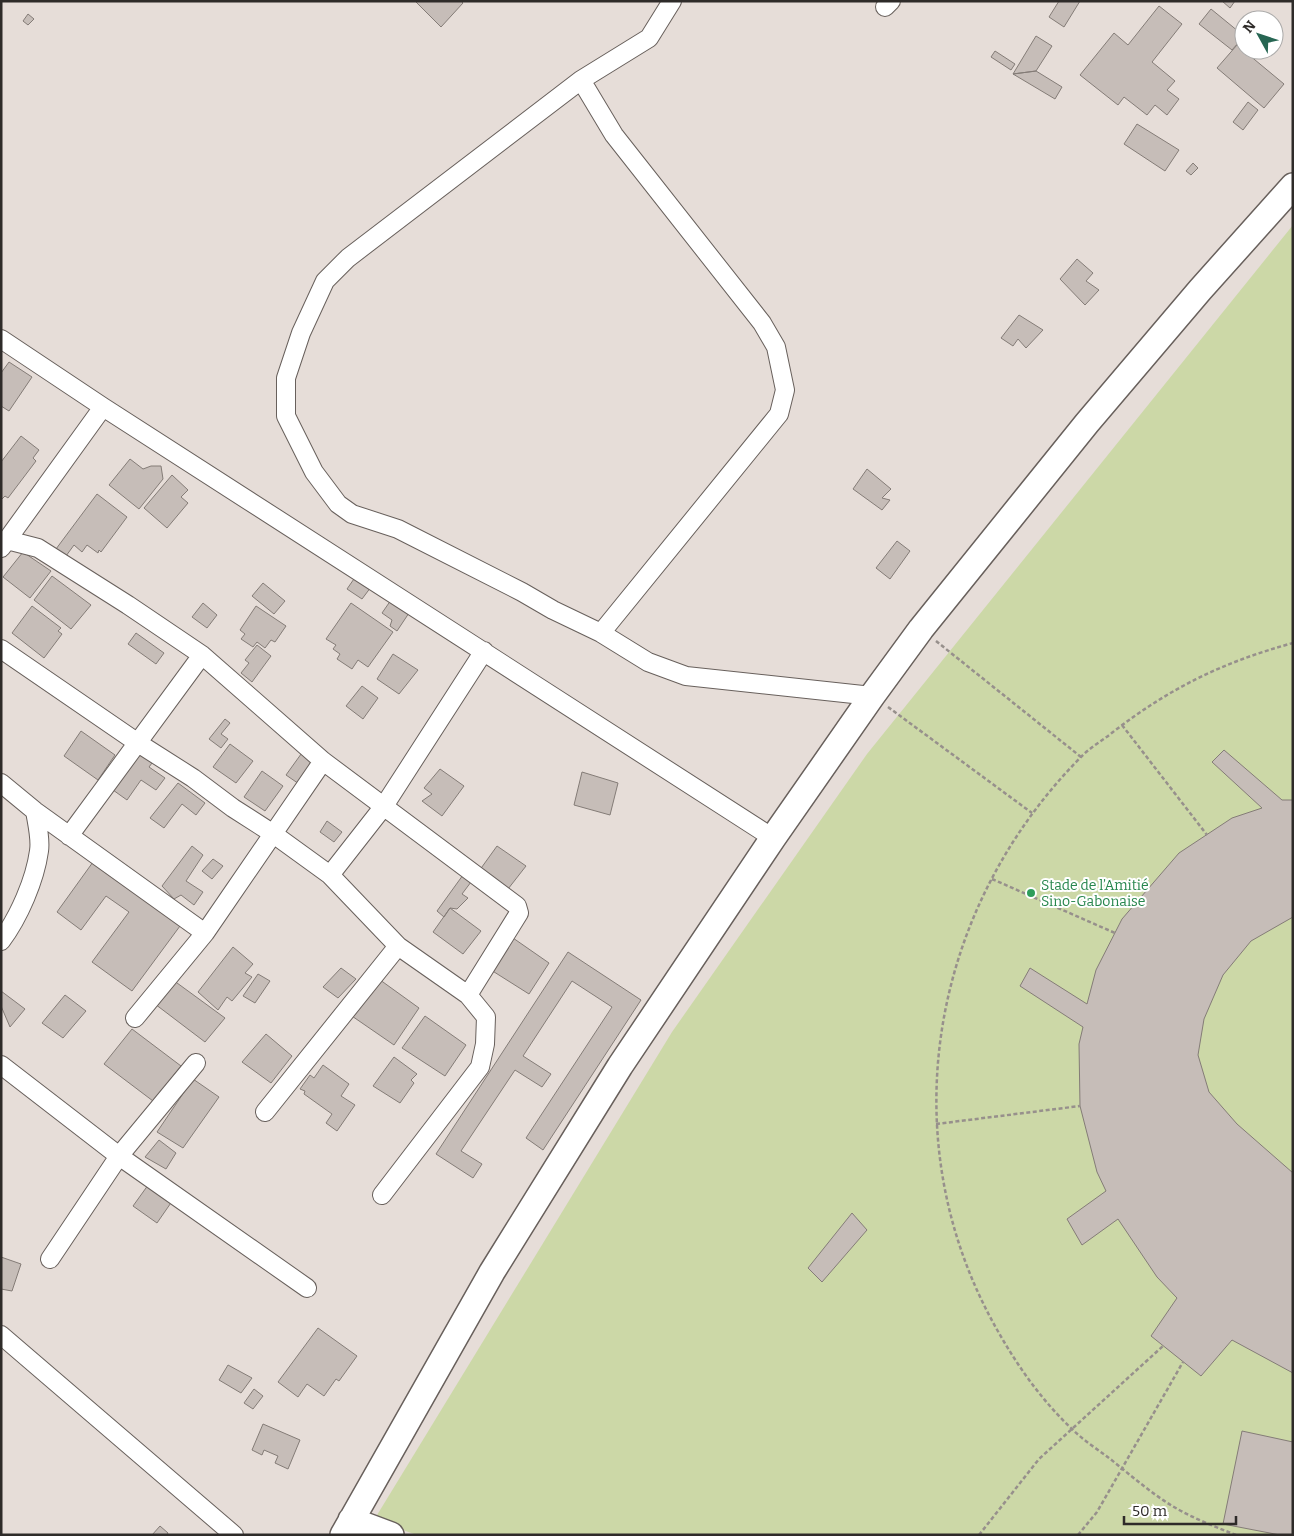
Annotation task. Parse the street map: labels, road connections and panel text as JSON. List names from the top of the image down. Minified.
{"places":["Stade de l’Amitié Sino-Gabonaise"],"scale_bar":"50 m","north":"top left"}
